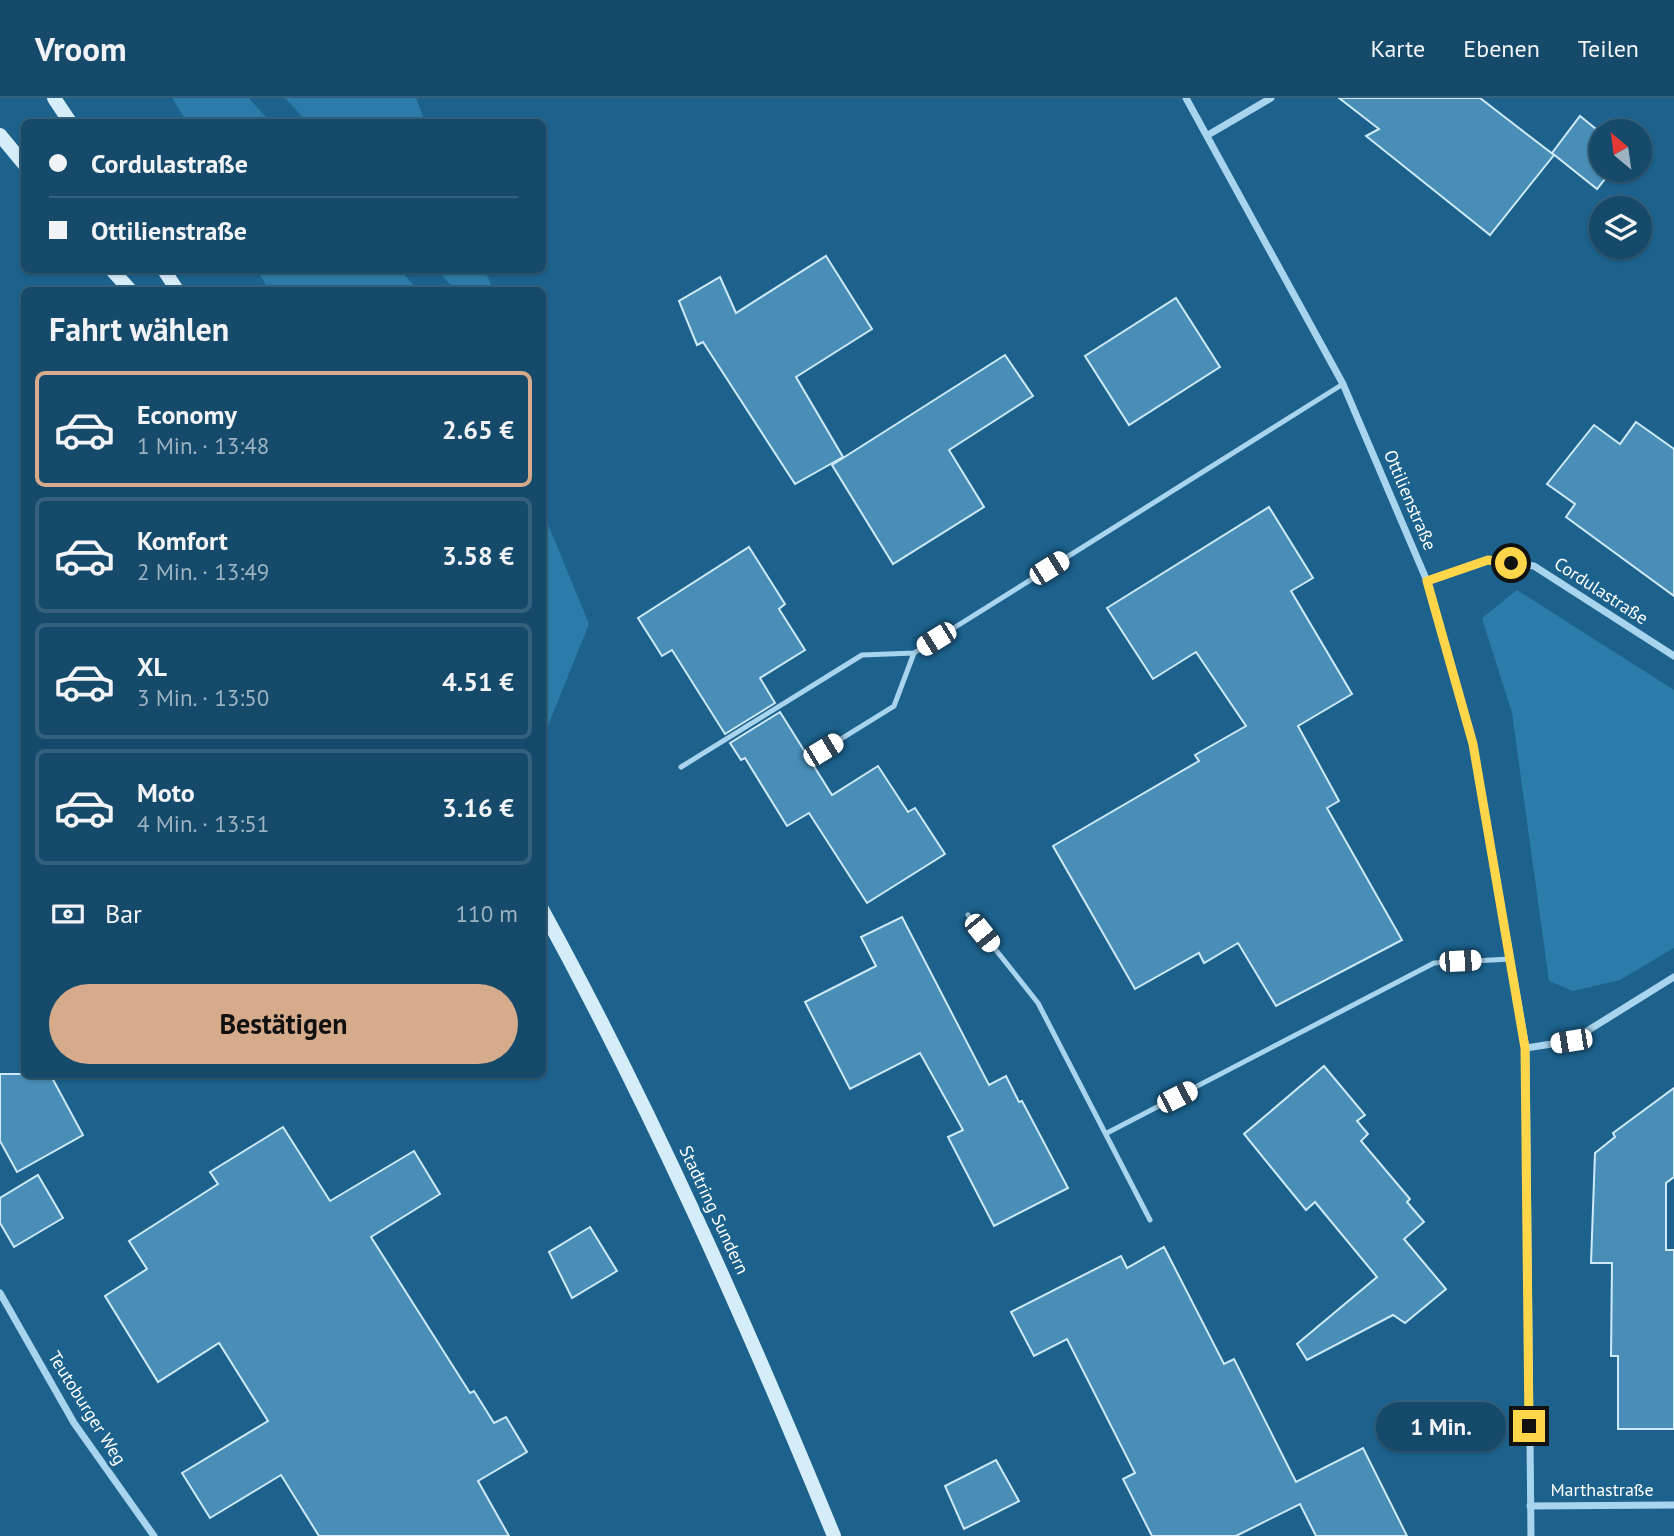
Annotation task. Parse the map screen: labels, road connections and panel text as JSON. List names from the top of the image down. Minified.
{"streets":{"main road":["Stadtring Sundern"],"street":["Ottilienstraße","Cordulastraße","Teutoburger Weg","Marthastraße"]},"crossings":[["Ottilienstraße","Cordulastraße"],["Ottilienstraße","Marthastraße"]],"north":"top left","page":{"header":"Vroom","nav":["Karte","Ebenen","Teilen"],"banner":["Cordulastraße","Ottilienstraße"],"heading":"Fahrt wählen","list":[{"name":"Economy","note":"1 Min. · 13:48","value":"2.65 €"},{"name":"Komfort","note":"2 Min. · 13:49","value":"3.58 €"},{"name":"XL","note":"3 Min. · 13:50","value":"4.51 €"},{"name":"Moto","note":"4 Min. · 13:51","value":"3.16 €"}],"pay":["Bar","110 m"],"buttons":"Bestätigen","bubble":"1 Min."}}
